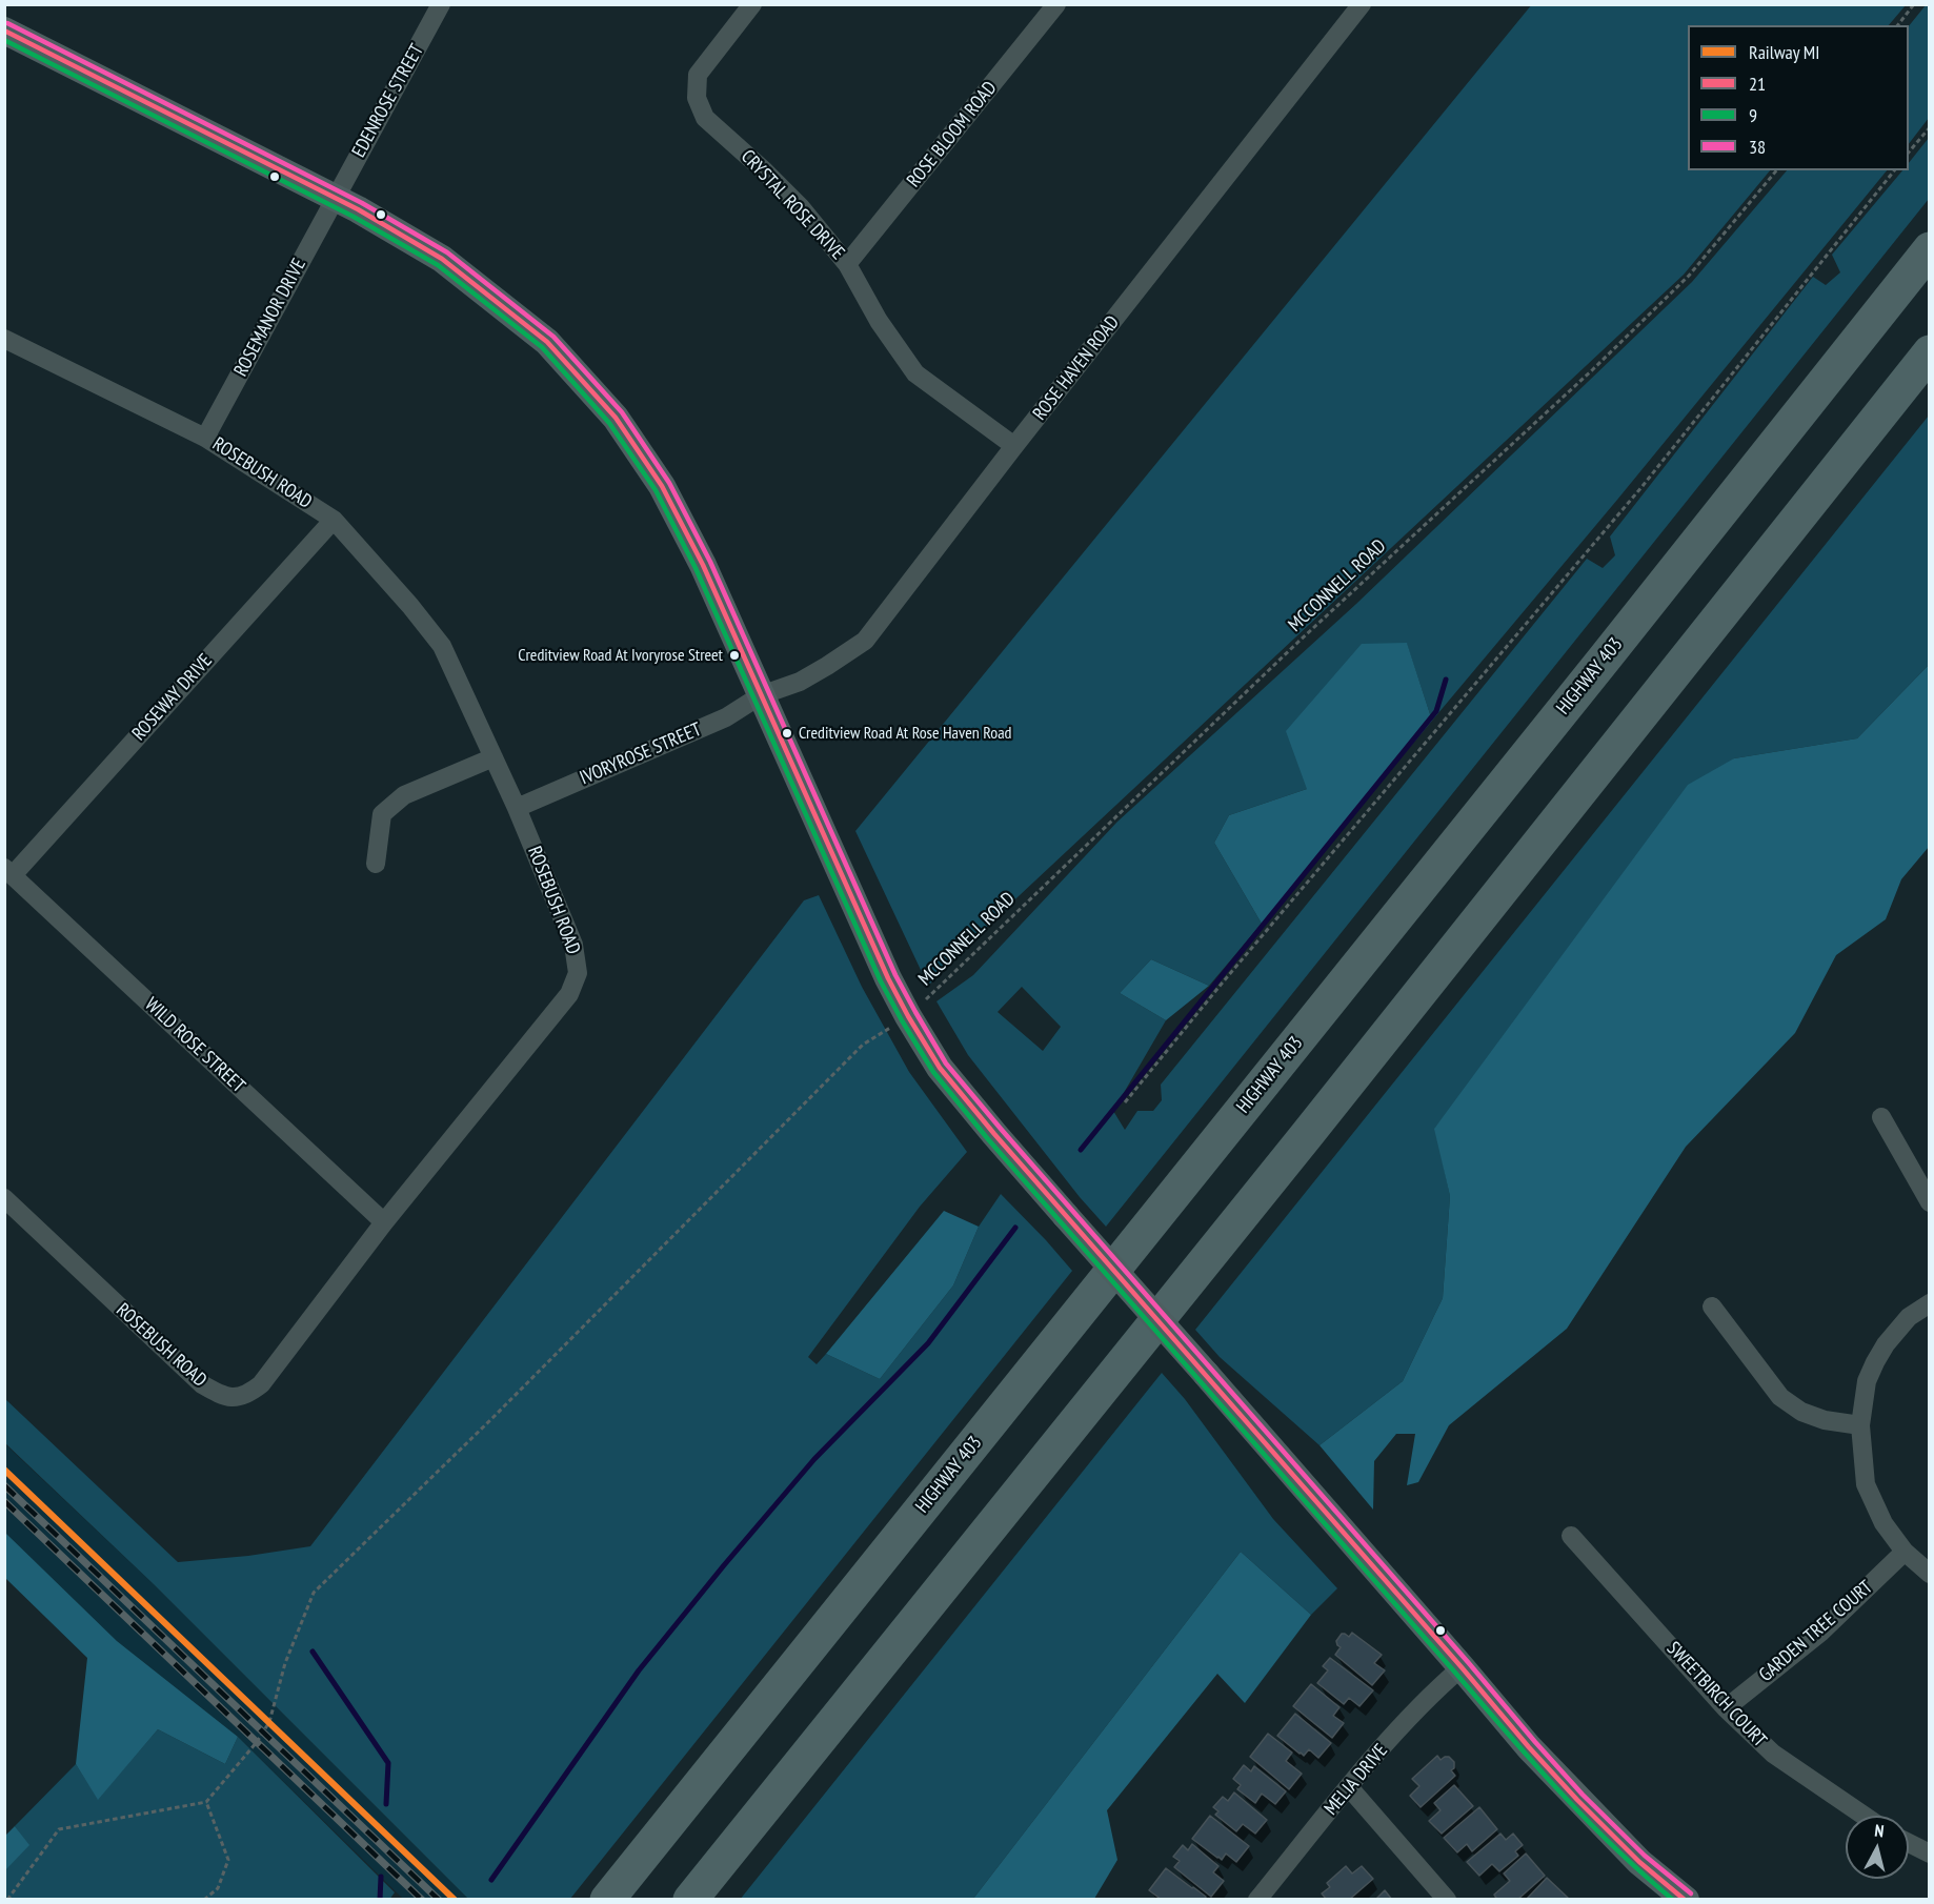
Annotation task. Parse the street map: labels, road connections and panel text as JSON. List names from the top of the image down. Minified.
{"streets":{"highway":["HIGHWAY 403"],"street":["EDENROSE STREET","ROSE BLOOM ROAD","CRYSTAL ROSE DRIVE","ROSEMANOR DRIVE","ROSE HAVEN ROAD","ROSEBUSH ROAD","ROSEWAY DRIVE","IVORYROSE STREET","WILD ROSE STREET","GARDEN TREE COURT","SWEETBIRCH COURT","MELIA DRIVE"],"path":["MCCONNELL ROAD"]},"crossings":[["EDENROSE STREET","ROSEMANOR DRIVE"],["ROSE BLOOM ROAD","CRYSTAL ROSE DRIVE"],["CRYSTAL ROSE DRIVE","ROSE HAVEN ROAD"],["ROSEMANOR DRIVE","ROSEBUSH ROAD"],["ROSE HAVEN ROAD","IVORYROSE STREET"],["ROSEBUSH ROAD","ROSEWAY DRIVE"],["ROSEBUSH ROAD","IVORYROSE STREET"],["ROSEBUSH ROAD","WILD ROSE STREET"],["ROSEWAY DRIVE","WILD ROSE STREET"],["GARDEN TREE COURT","SWEETBIRCH COURT"]],"places":["Creditview Road At Ivoryrose Street","Creditview Road At Rose Haven Road"],"lines":["transit line 38","transit line 21","transit line 9","rail line MI"],"legend":["Railway MI","21","9","38"],"north":"top"}
